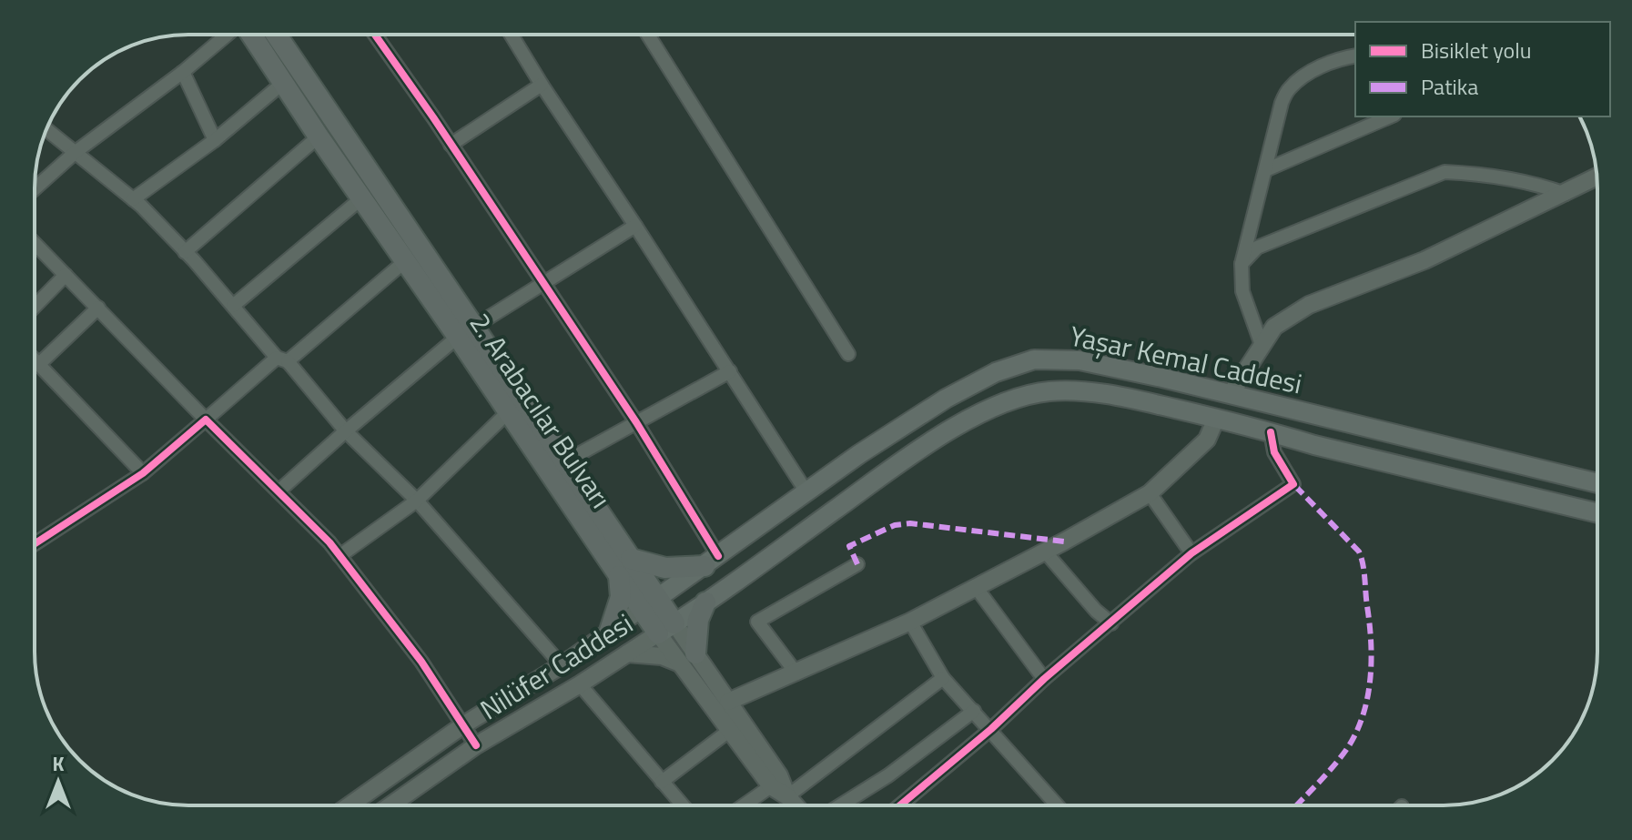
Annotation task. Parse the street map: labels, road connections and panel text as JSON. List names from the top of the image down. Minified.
{"streets":{"main road":["Yaşar Kemal Caddesi","2. Arabacılar Bulvarı"],"street":["Nilüfer Caddesi"]},"crossings":[["Yaşar Kemal Caddesi","Nilüfer Caddesi"]],"legend":["Bisiklet yolu","Patika"],"north":"top"}
